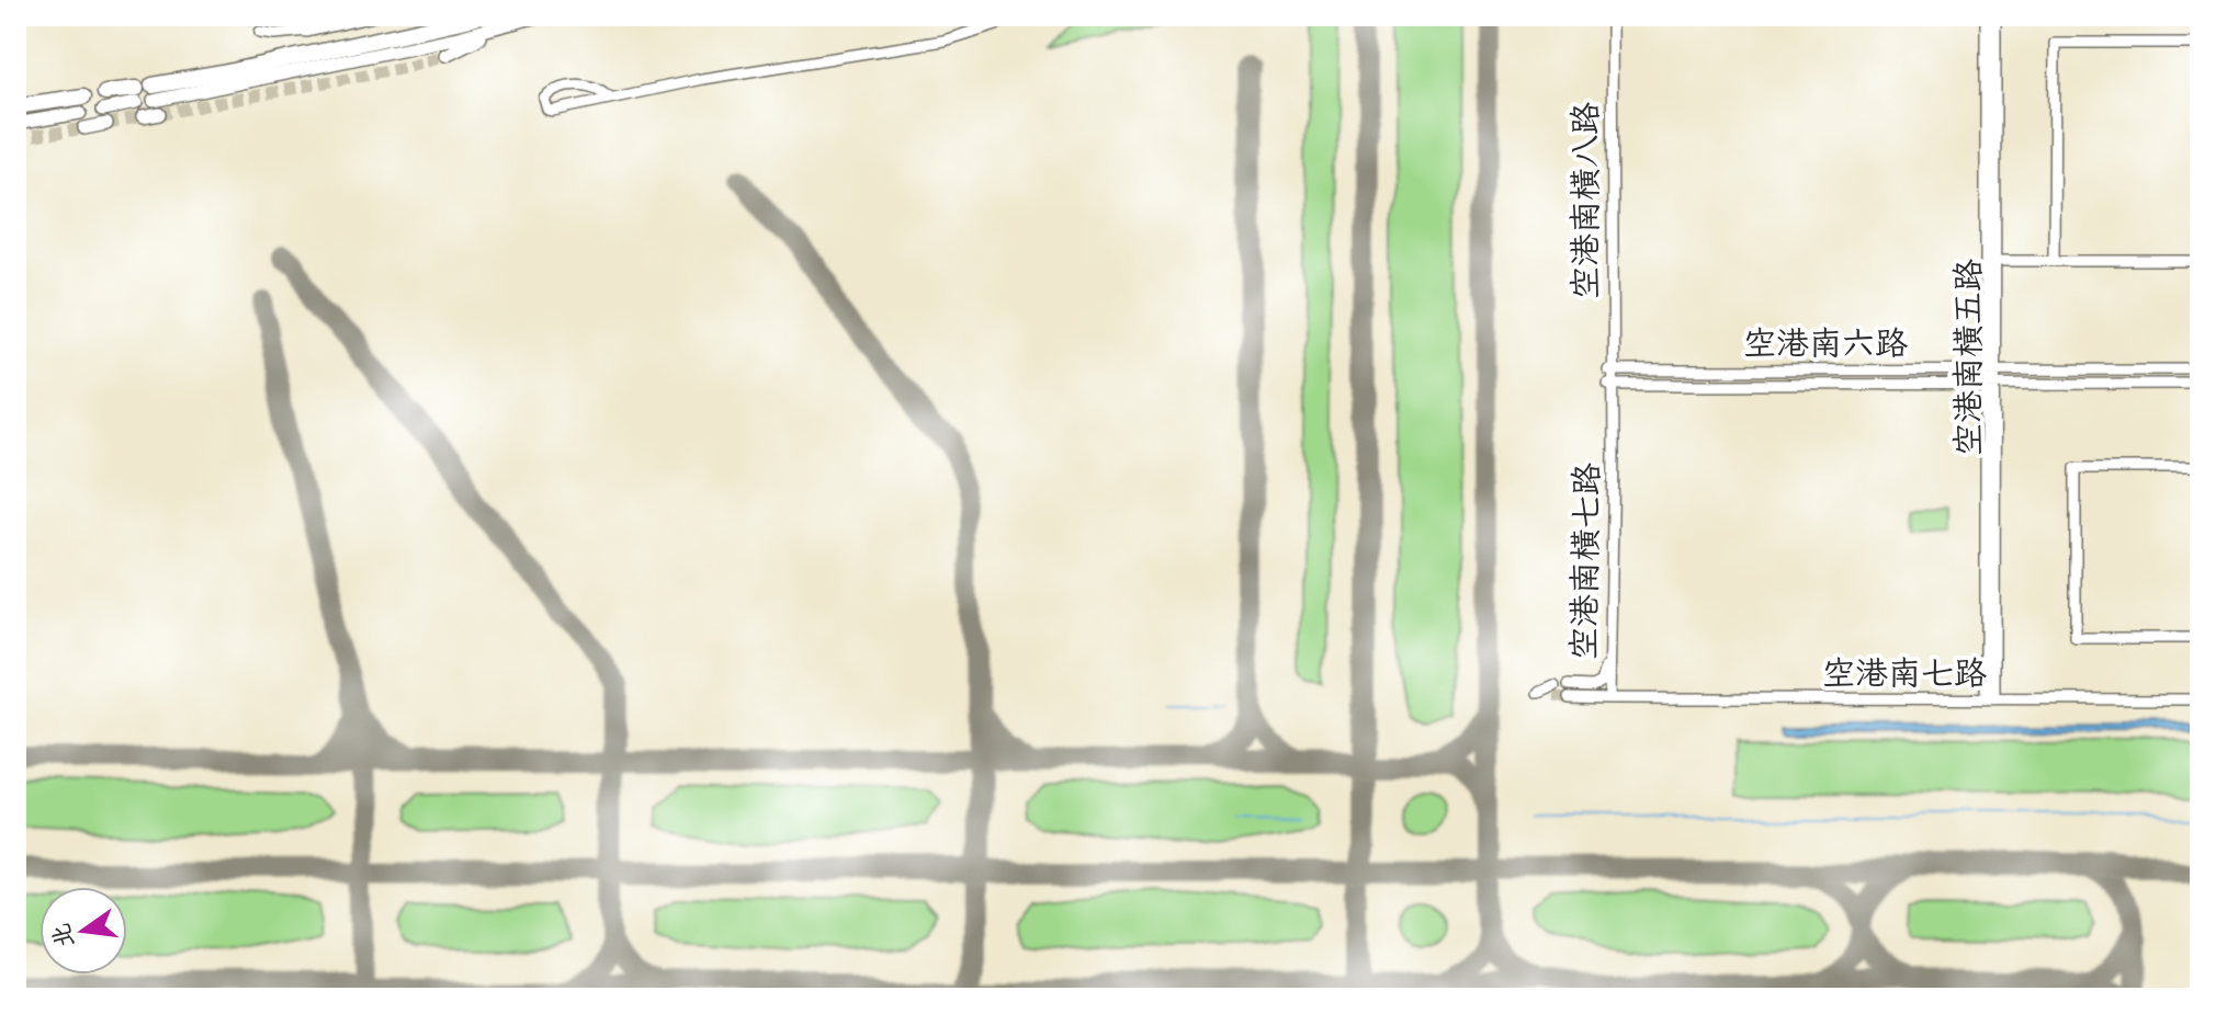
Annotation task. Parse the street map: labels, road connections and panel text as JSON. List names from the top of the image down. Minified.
{"streets":{"street":["空港南横八路","空港南六路","空港南横五路","空港南横七路","空港南七路"]},"crossings":[["空港南横八路","空港南六路"],["空港南横八路","空港南横七路"],["空港南六路","空港南横五路"],["空港南六路","空港南横七路"],["空港南横五路","空港南七路"],["空港南横七路","空港南七路"]],"north":"left"}
